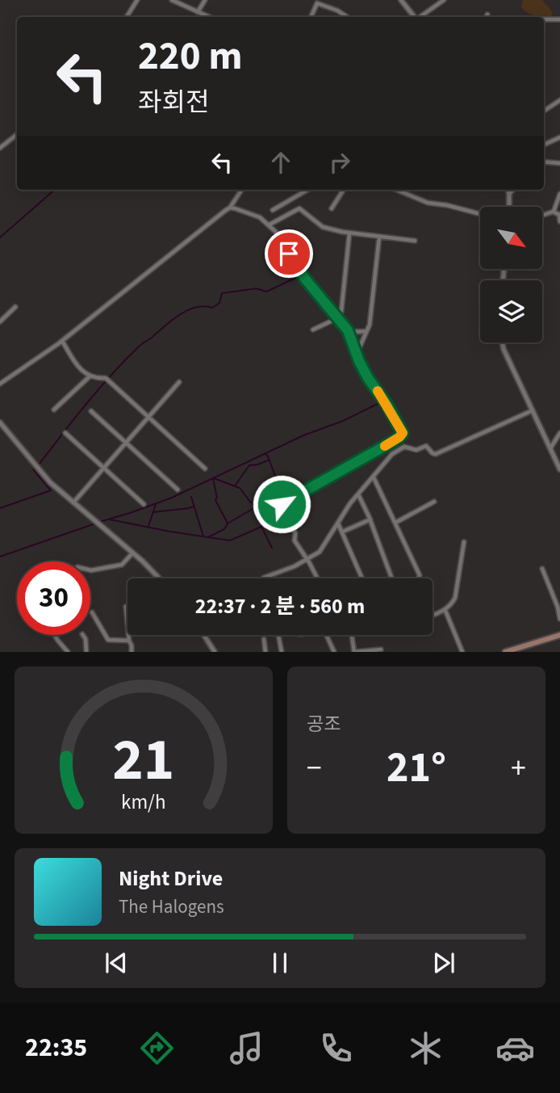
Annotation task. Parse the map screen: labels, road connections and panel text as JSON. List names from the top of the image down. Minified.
{"north":"bottom right","page":{"turn":["220 m","좌회전"],"limit":"30","trip":"22:37 · 2 분 · 560 m","tile":"공조","heat":["−","21°","+"],"song":["Night Drive","The Halogens"],"tabs":"22:35","gauge":["21","km/h"]}}
